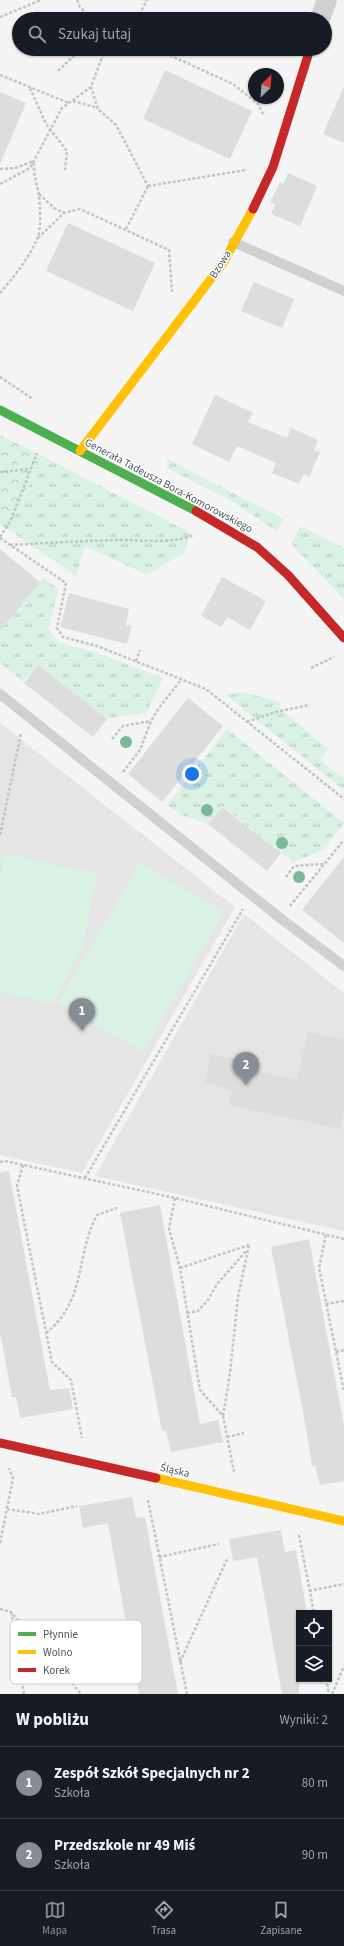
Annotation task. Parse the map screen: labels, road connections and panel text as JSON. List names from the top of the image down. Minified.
{"streets":{"street":["Bzowa","Generała Tadeusza Bora-Komorowskiego","Śląska"]},"crossings":[["Bzowa","Generała Tadeusza Bora-Komorowskiego"]],"legend":["Płynnie","Wolno","Korek"],"north":"top right","page":{"search":"Szukaj tutaj","pins":["1","2"],"heading":["W pobliżu","Wyniki: 2"],"list":[{"mark":"1","name":"Zespół Szkół Specjalnych nr 2","note":"Szkoła","value":"80 m"},{"mark":"2","name":"Przedszkole nr 49 Miś","note":"Szkoła","value":"90 m"}],"nav":["Mapa","Trasa","Zapisane"]}}
